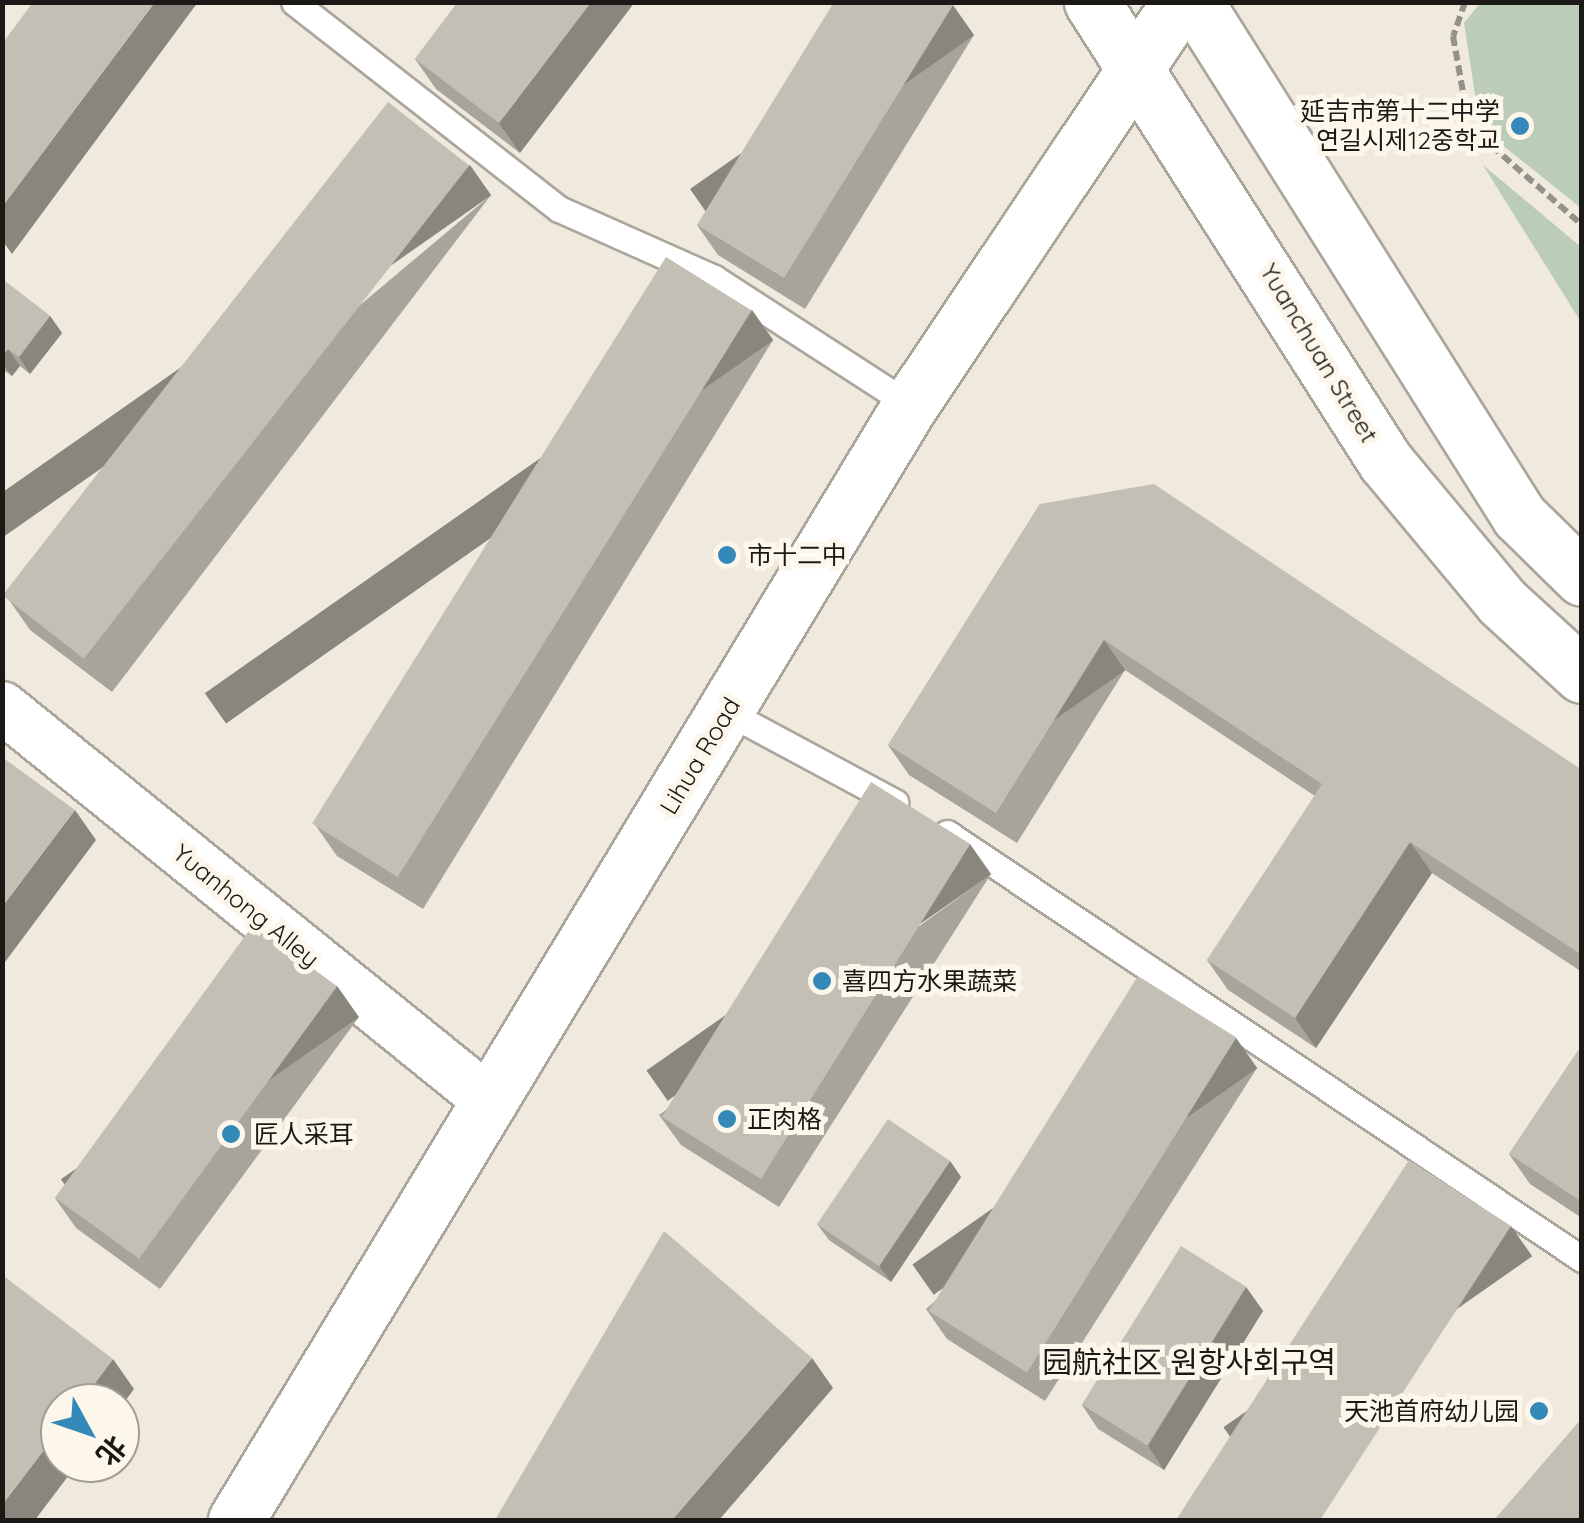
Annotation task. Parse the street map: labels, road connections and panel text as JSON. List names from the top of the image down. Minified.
{"streets":{"street":["Yuanchuan Street","Lihua Road","Yuanhong Alley"]},"crossings":[["Yuanchuan Street","Lihua Road"],["Lihua Road","Yuanhong Alley"]],"districts":["园航社区 원항사회구역"],"places":["延吉市第十二中学 연길시제12중학교","市十二中","喜四方水果蔬菜","正肉格","匠人采耳","天池首府幼儿园"],"north":"bottom right"}
